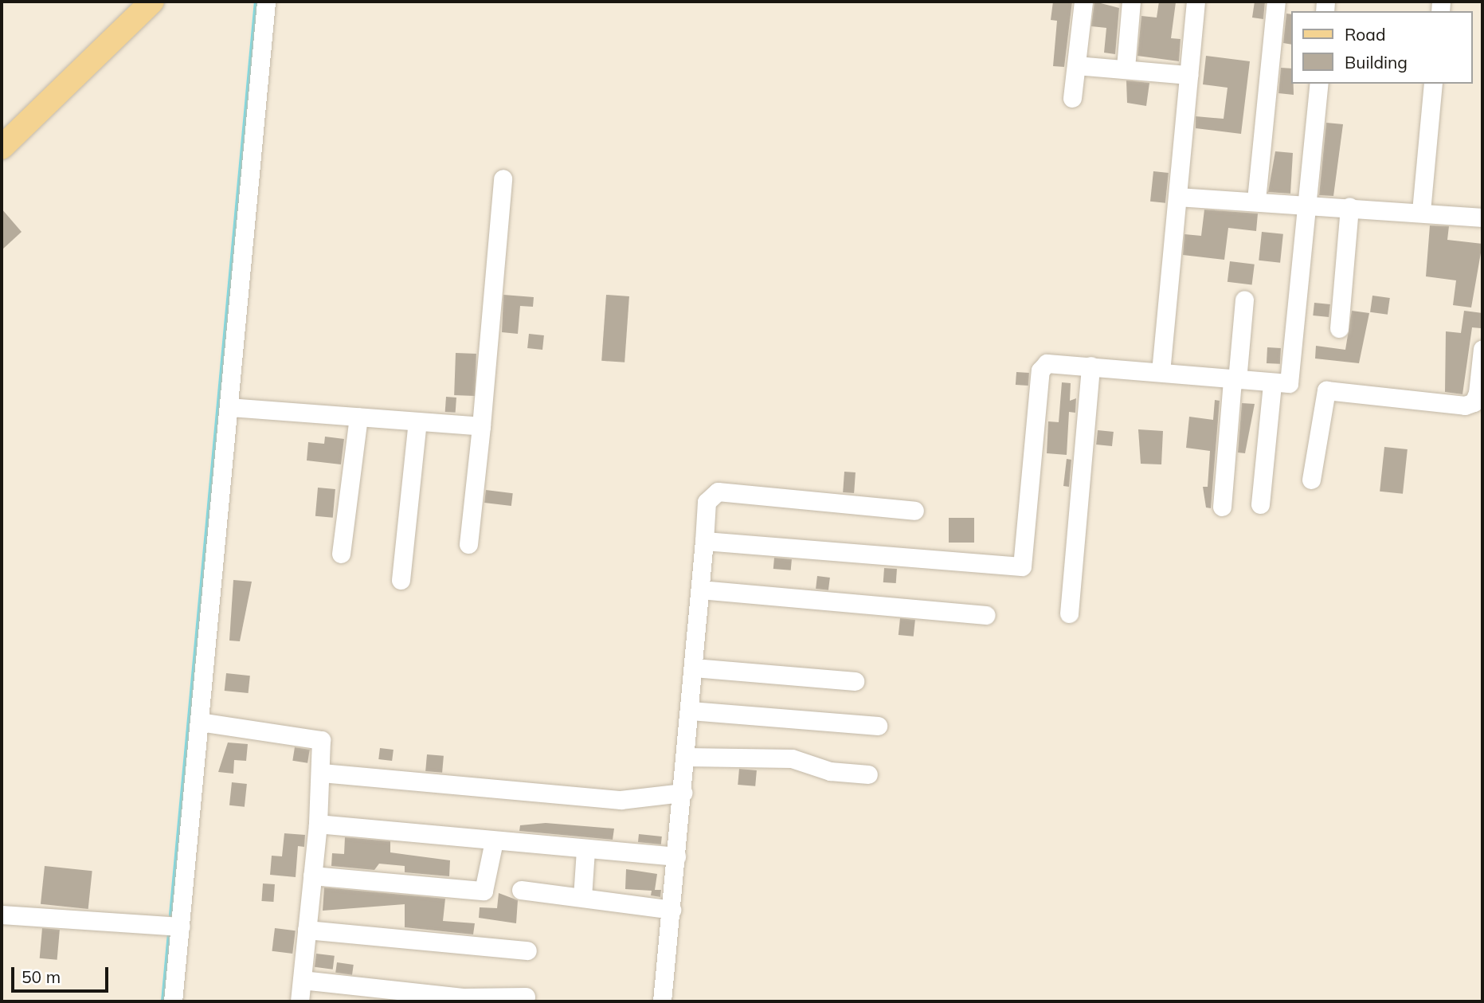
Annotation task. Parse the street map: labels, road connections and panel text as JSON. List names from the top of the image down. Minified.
{"legend":["Road","Building"],"scale_bar":"50 m"}
